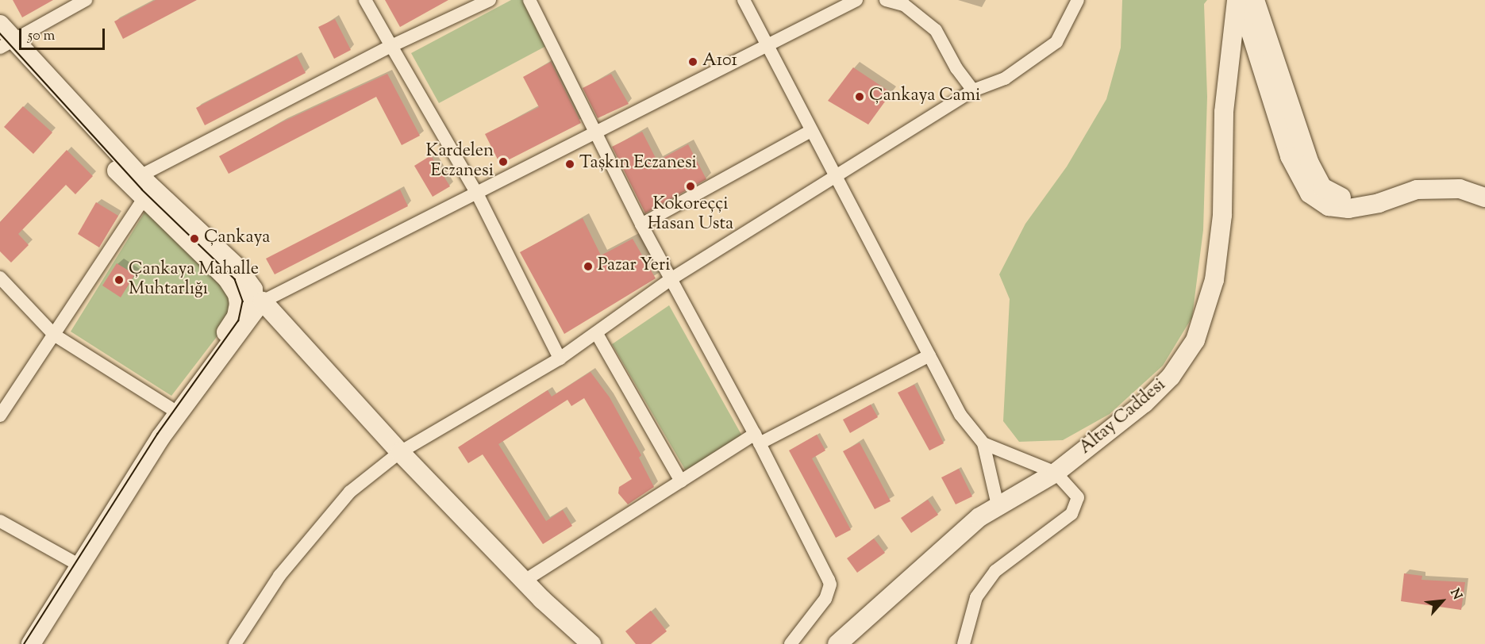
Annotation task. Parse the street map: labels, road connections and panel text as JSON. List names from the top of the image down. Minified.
{"streets":{"main road":["Altay Caddesi"]},"places":["A101","Çankaya Cami","Kardelen Eczanesi","Taşkın Eczanesi","Kokoreççi Hasan Usta","Çankaya","Pazar Yeri","Çankaya Mahalle Muhtarlığı"],"scale_bar":"50 m","north":"top right"}
